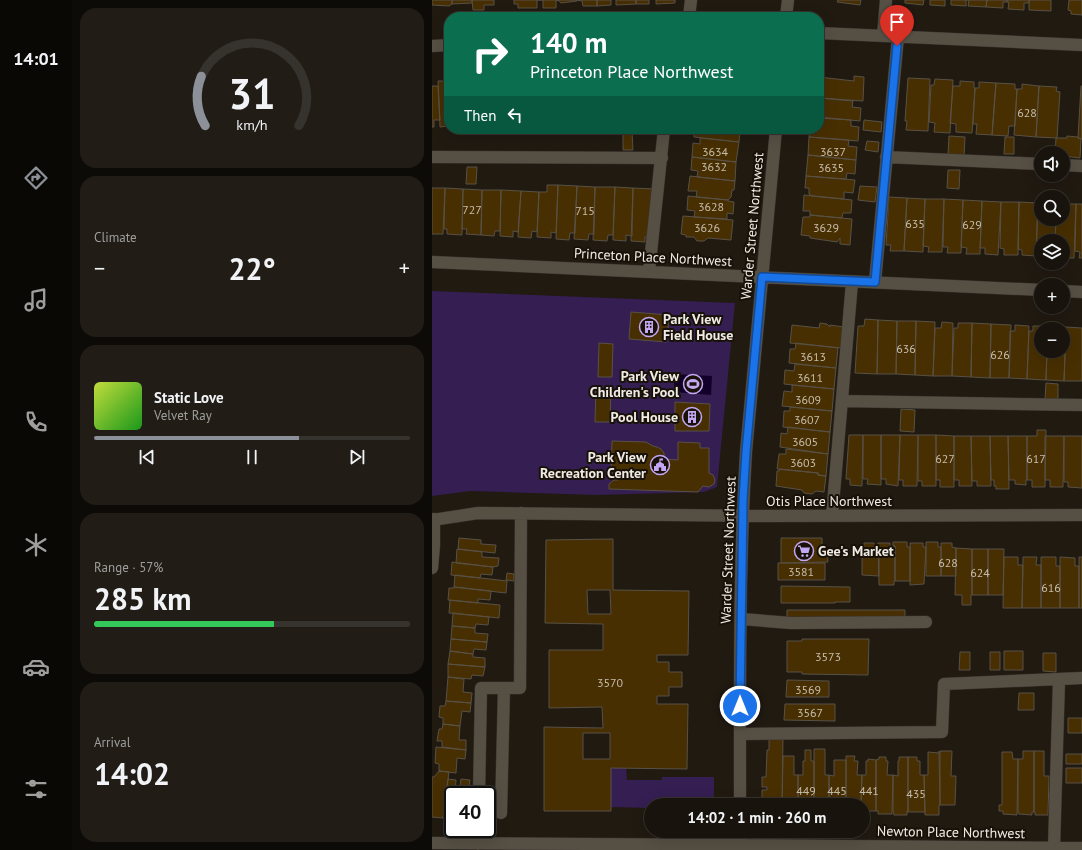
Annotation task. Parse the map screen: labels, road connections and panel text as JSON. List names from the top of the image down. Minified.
{"streets":{"street":["Warder Street Northwest","Princeton Place Northwest","Otis Place Northwest","Newton Place Northwest"]},"crossings":[["Warder Street Northwest","Princeton Place Northwest"],["Warder Street Northwest","Otis Place Northwest"]],"places":{"building":["Park View Field House","Pool House"],"sports":["Park View Children's Pool"],"public building":["Park View Recreation Center"],"supermarket":["Gee's Market"]},"house_numbers":["628","3634","3637","3632","3635","3628","727","715","635","629","3626","3629","636","626","3613","3611","3609","3607","3605","627","617","3603","628","3581","624","616","3573","3570","3569","3567","449","445","441","435"],"page":{"tabs":"14:01","turn":["140 m","Princeton Place Northwest"],"then":"Then","map_buttons":["+","−"],"tile":["Climate",["Range · 57%","285 km"],["Arrival","14:02"]],"heat":["−","22°","+"],"song":["Static Love","Velvet Ray"],"limit":"40","trip":"14:02 · 1 min · 260 m","gauge":["31","km/h"]}}
